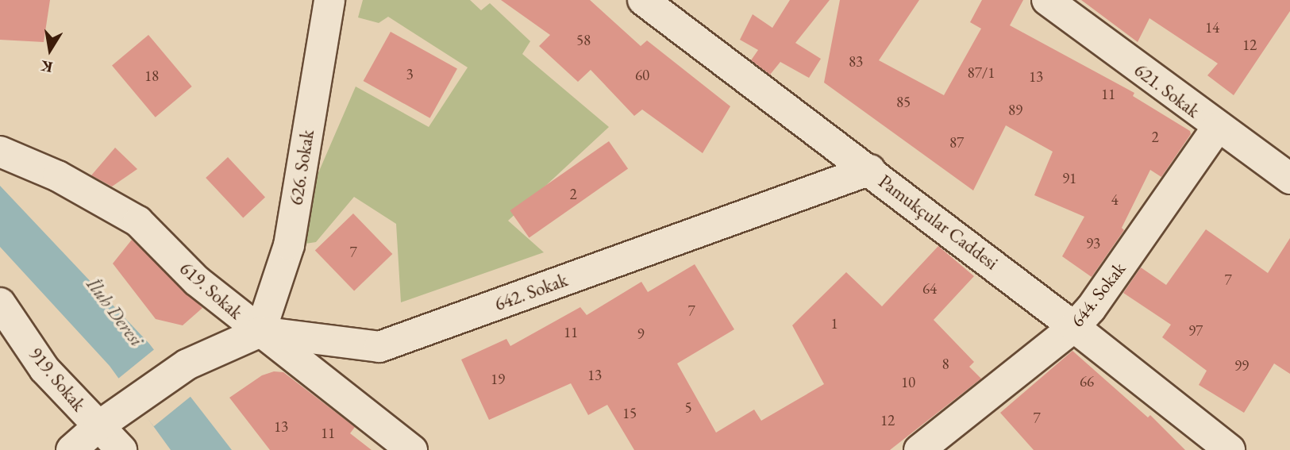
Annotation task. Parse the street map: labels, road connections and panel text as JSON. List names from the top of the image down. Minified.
{"streets":{"street":["621. Sokak","626. Sokak","Pamukçular Caddesi","619. Sokak","642. Sokak","644. Sokak","919. Sokak"]},"crossings":[["621. Sokak","644. Sokak"],["626. Sokak","619. Sokak"],["626. Sokak","642. Sokak"],["Pamukçular Caddesi","642. Sokak"],["Pamukçular Caddesi","644. Sokak"],["619. Sokak","642. Sokak"]],"water":["İluh Deresi"],"house_numbers":["14","58","12","83","87/1","3","60","18","13","11","85","89","2","87","91","2","4","93","7","7","64","7","1","97","11","9","8","99","13","19","66","10","5","15","7","12","13","11"],"north":"bottom"}
